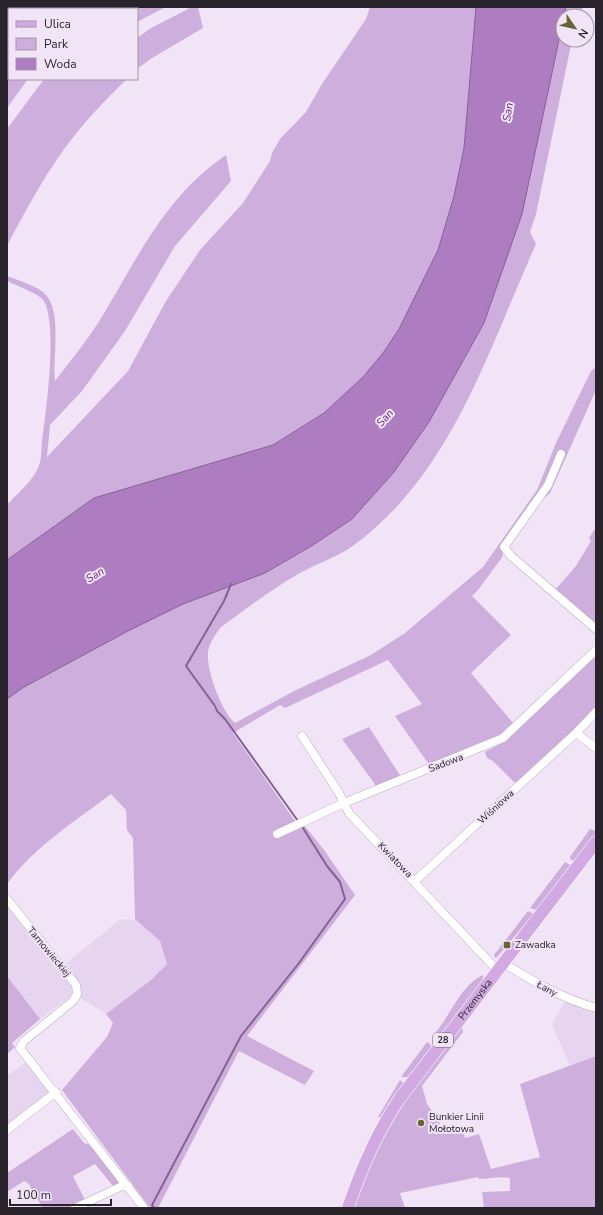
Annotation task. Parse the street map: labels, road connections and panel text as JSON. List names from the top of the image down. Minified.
{"streets":{"main road":["Przemyska","28"],"street":["Sadowa","Wiśniowa","Kwiatowa","Tarnowieckiej","Łany"]},"crossings":[["Sadowa","Kwiatowa"],["Wiśniowa","Kwiatowa"],["Kwiatowa","Łany"],["Kwiatowa","Przemyska"],["Łany","Przemyska"]],"water":["San"],"places":{"transit":["Zawadka"],"other":["Bunkier Linii Mołotowa"]},"legend":["Ulica","Park","Woda"],"scale_bar":"100 m","north":"bottom right"}
